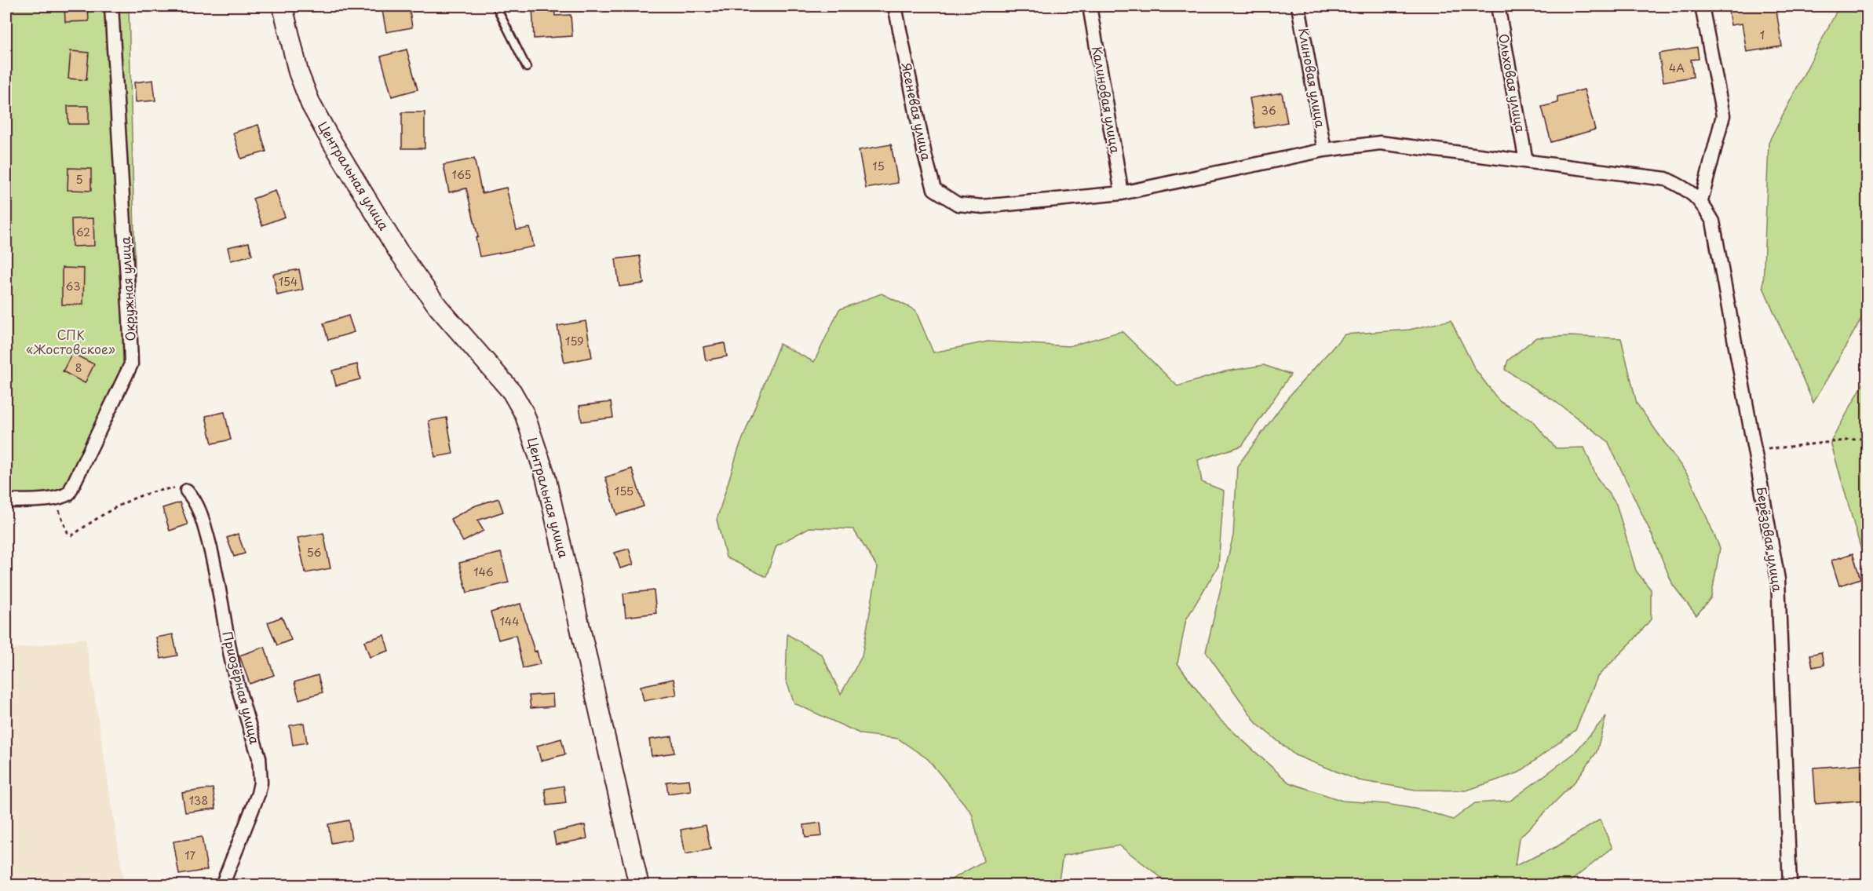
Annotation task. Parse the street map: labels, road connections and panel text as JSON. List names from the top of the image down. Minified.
{"streets":{"street":["Клиновая улица","Ольховая улица","Калиновая улица","Ясеневая улица","Центральная улица","Окружная улица","Берёзовая улица","Приозёрная улица"]},"crossings":[["Калиновая улица","Ясеневая улица"]],"parks":["СПК «Жостовское»"],"house_numbers":["1","4А","36","15","165","5","62","154","63","159","8","155","56","146","144","138","17"]}
